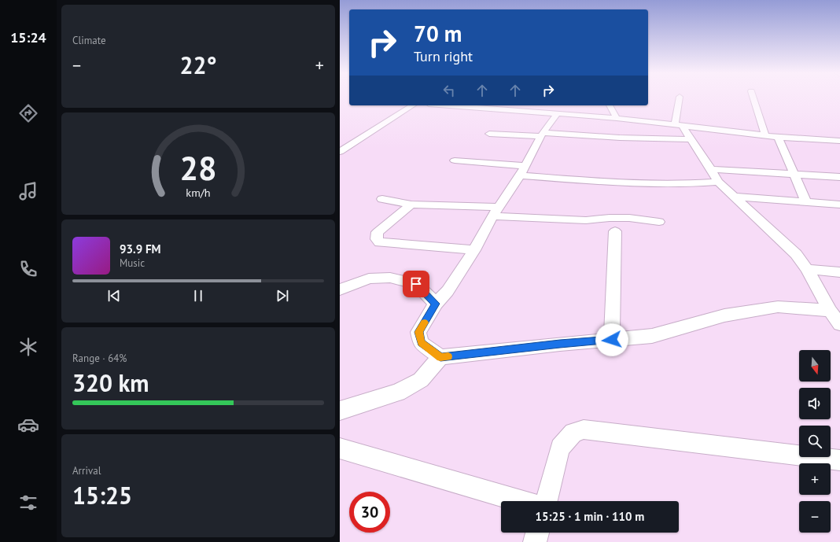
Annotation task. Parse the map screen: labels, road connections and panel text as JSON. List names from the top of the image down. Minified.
{"north":"bottom","page":{"tabs":"15:24","tile":["Climate",["Range · 64%","320 km"],["Arrival","15:25"]],"turn":["70 m","Turn right"],"heat":["−","22°","+"],"song":["93.9 FM","Music"],"map_buttons":["+","−"],"limit":"30","trip":"15:25 · 1 min · 110 m","gauge":["28","km/h"]}}
